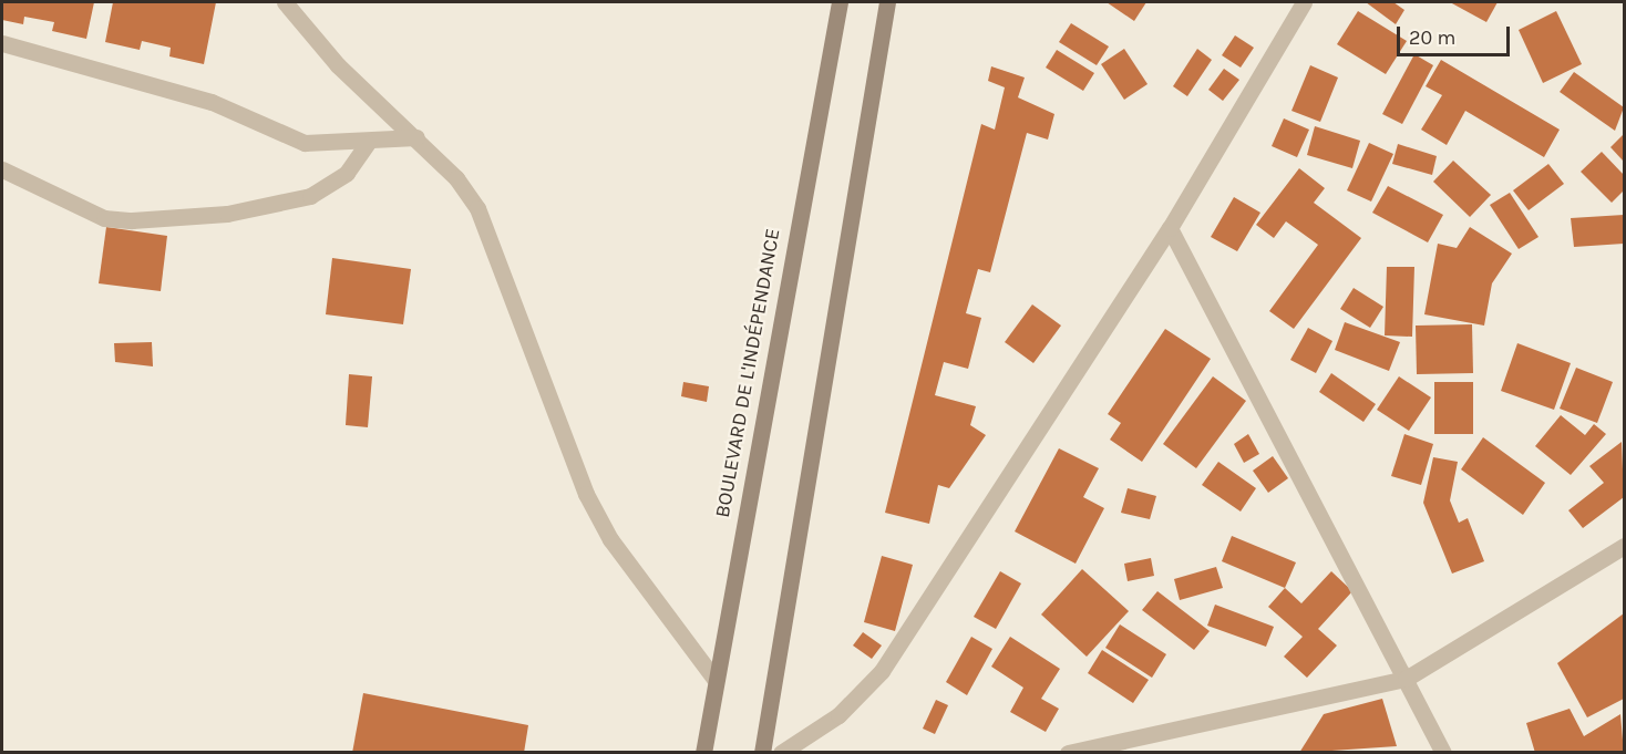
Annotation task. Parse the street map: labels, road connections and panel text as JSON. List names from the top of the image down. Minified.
{"streets":{"main road":["BOULEVARD DE L'INDÉPENDANCE"]},"scale_bar":"20 m"}
